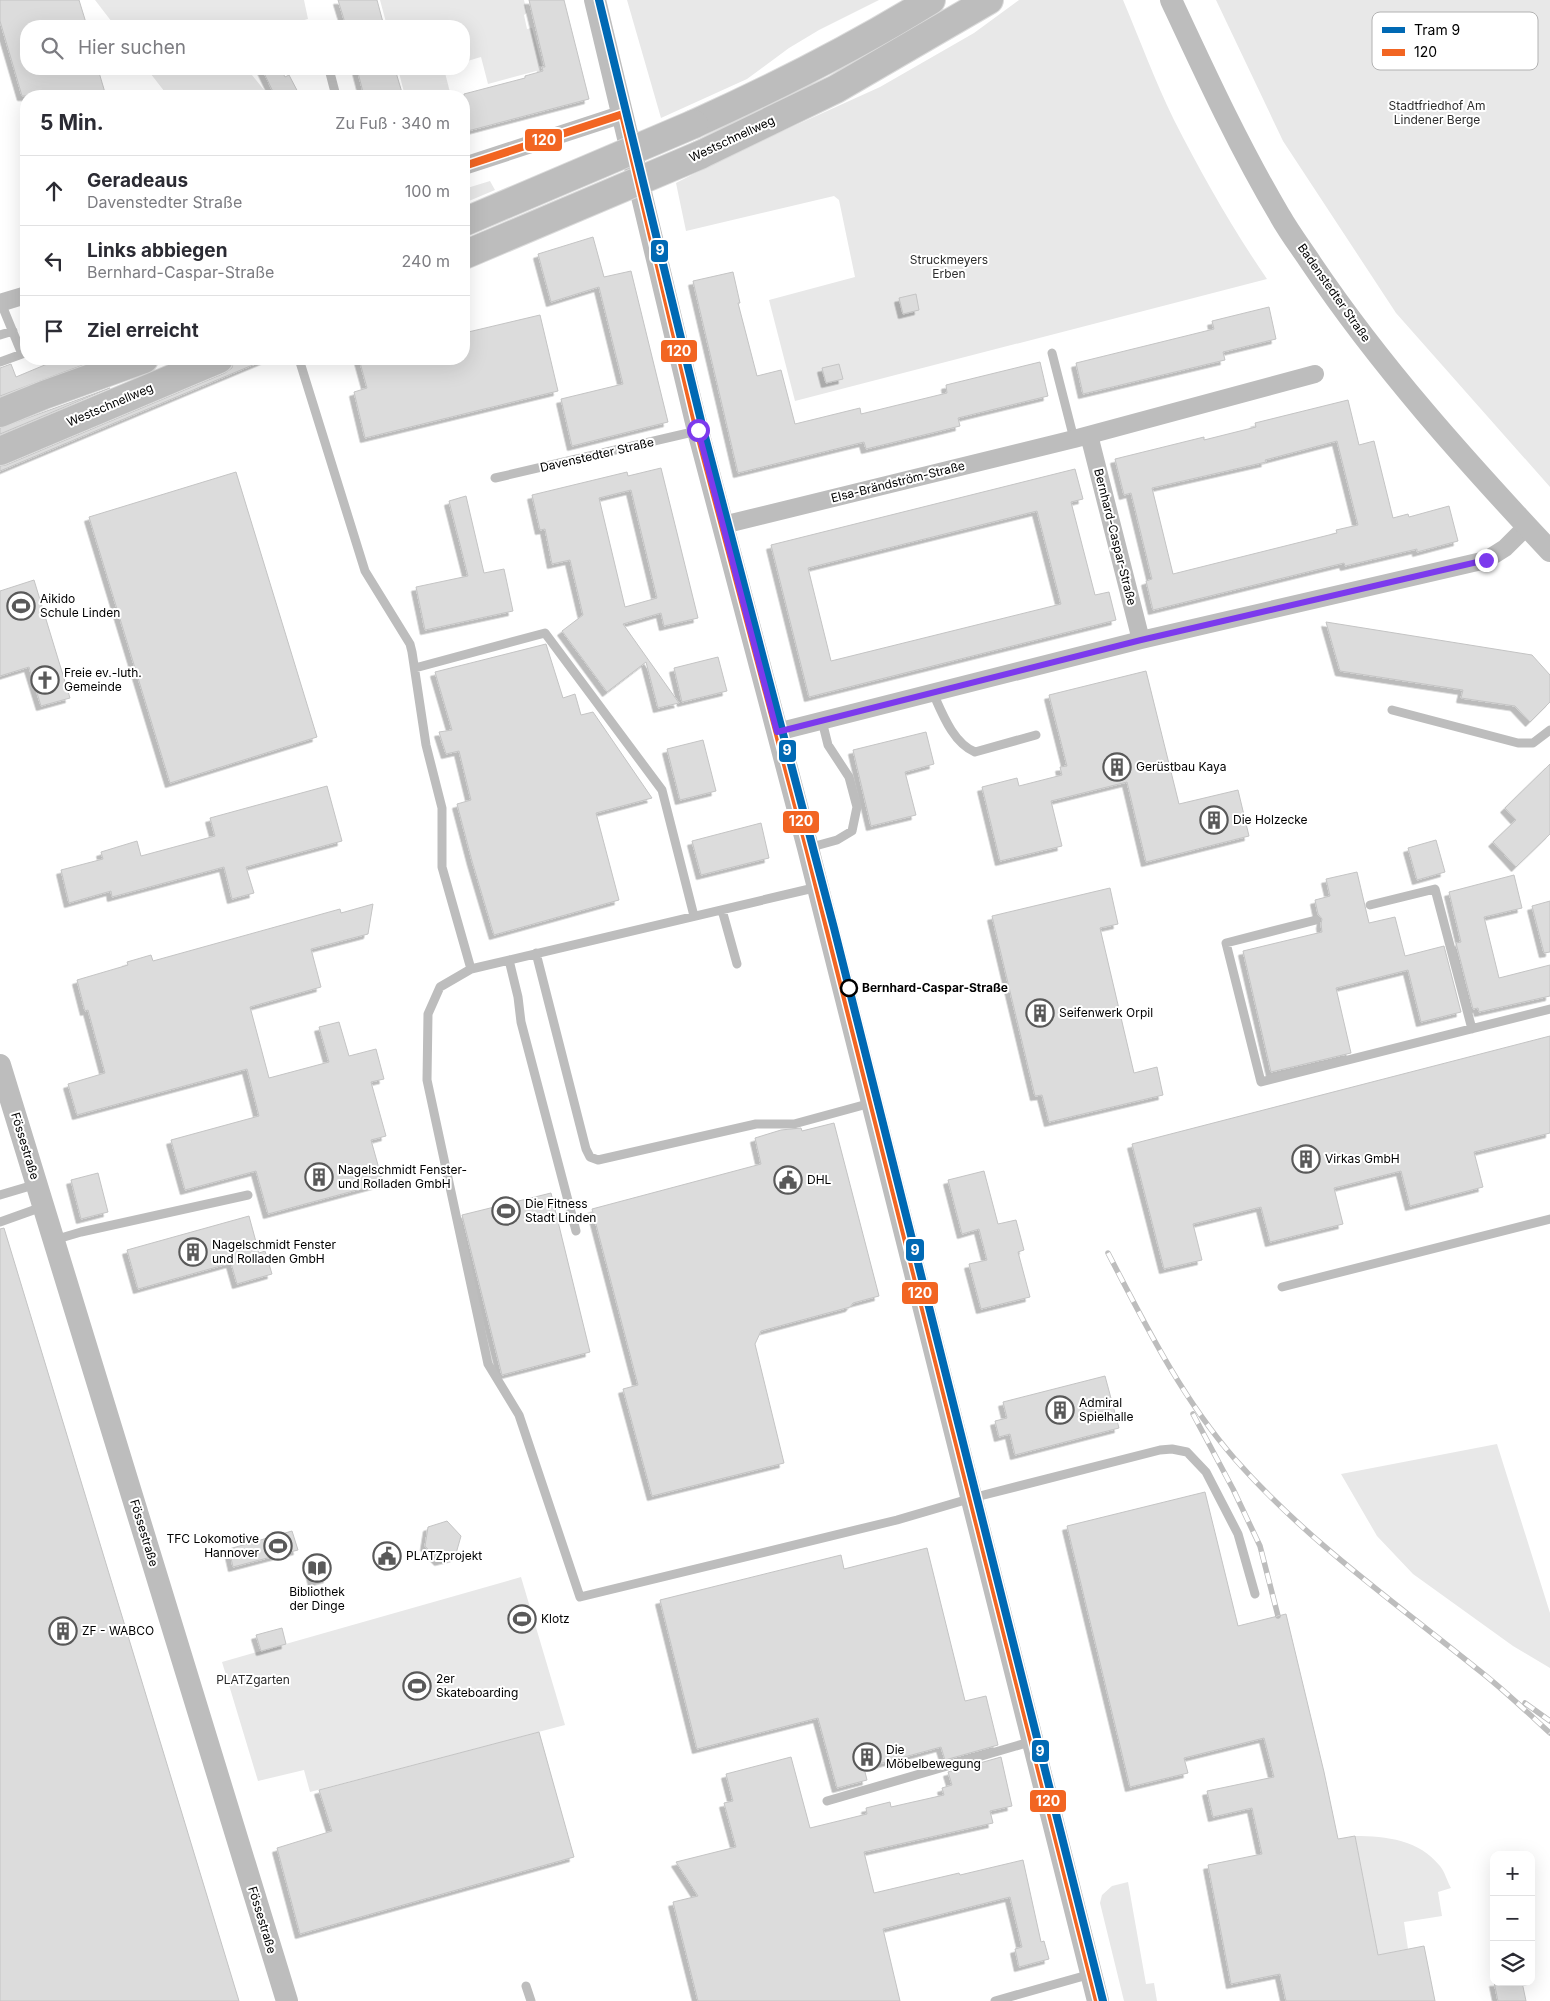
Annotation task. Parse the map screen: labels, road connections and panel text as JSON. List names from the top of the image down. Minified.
{"streets":{"highway":["Westschnellweg"],"street":["Badenstedter Straße","Elsa-Brändström-Straße","Bernhard-Caspar-Straße","Fössestraße"],"lane":["Davenstedter Straße"]},"crossings":[["Elsa-Brändström-Straße","Bernhard-Caspar-Straße"]],"parks":["Stadtfriedhof Am Lindener Berge","Struckmeyers Erben","PLATZgarten"],"places":{"sports":["Aikido Schule Linden","Die Fitness Stadt Linden","TFC Lokomotive Hannover","Klotz","2er Skateboarding"],"church":["Freie ev.-luth. Gemeinde"],"building":["Gerüstbau Kaya","Die Holzecke","Seifenwerk Orpil","Virkas GmbH","Nagelschmidt Fenster- und Rolladen GmbH","Nagelschmidt Fenster und Rolladen GmbH","Admiral Spielhalle","ZF - WABCO","Die Möbelbewegung"],"other":["Bernhard-Caspar-Straße"],"public building":["DHL","PLATZprojekt"],"library":["Bibliothek der Dinge"]},"lines":["tram line 9","transit line 120"],"legend":["Tram 9","120"],"page":{"search":"Hier suchen","heading":["5 Min.","Zu Fuß · 340 m"],"list":[["Geradeaus","Davenstedter Straße","100 m"],["Links abbiegen","Bernhard-Caspar-Straße","240 m"],"Ziel erreicht"],"map_buttons":["+","−"]}}
